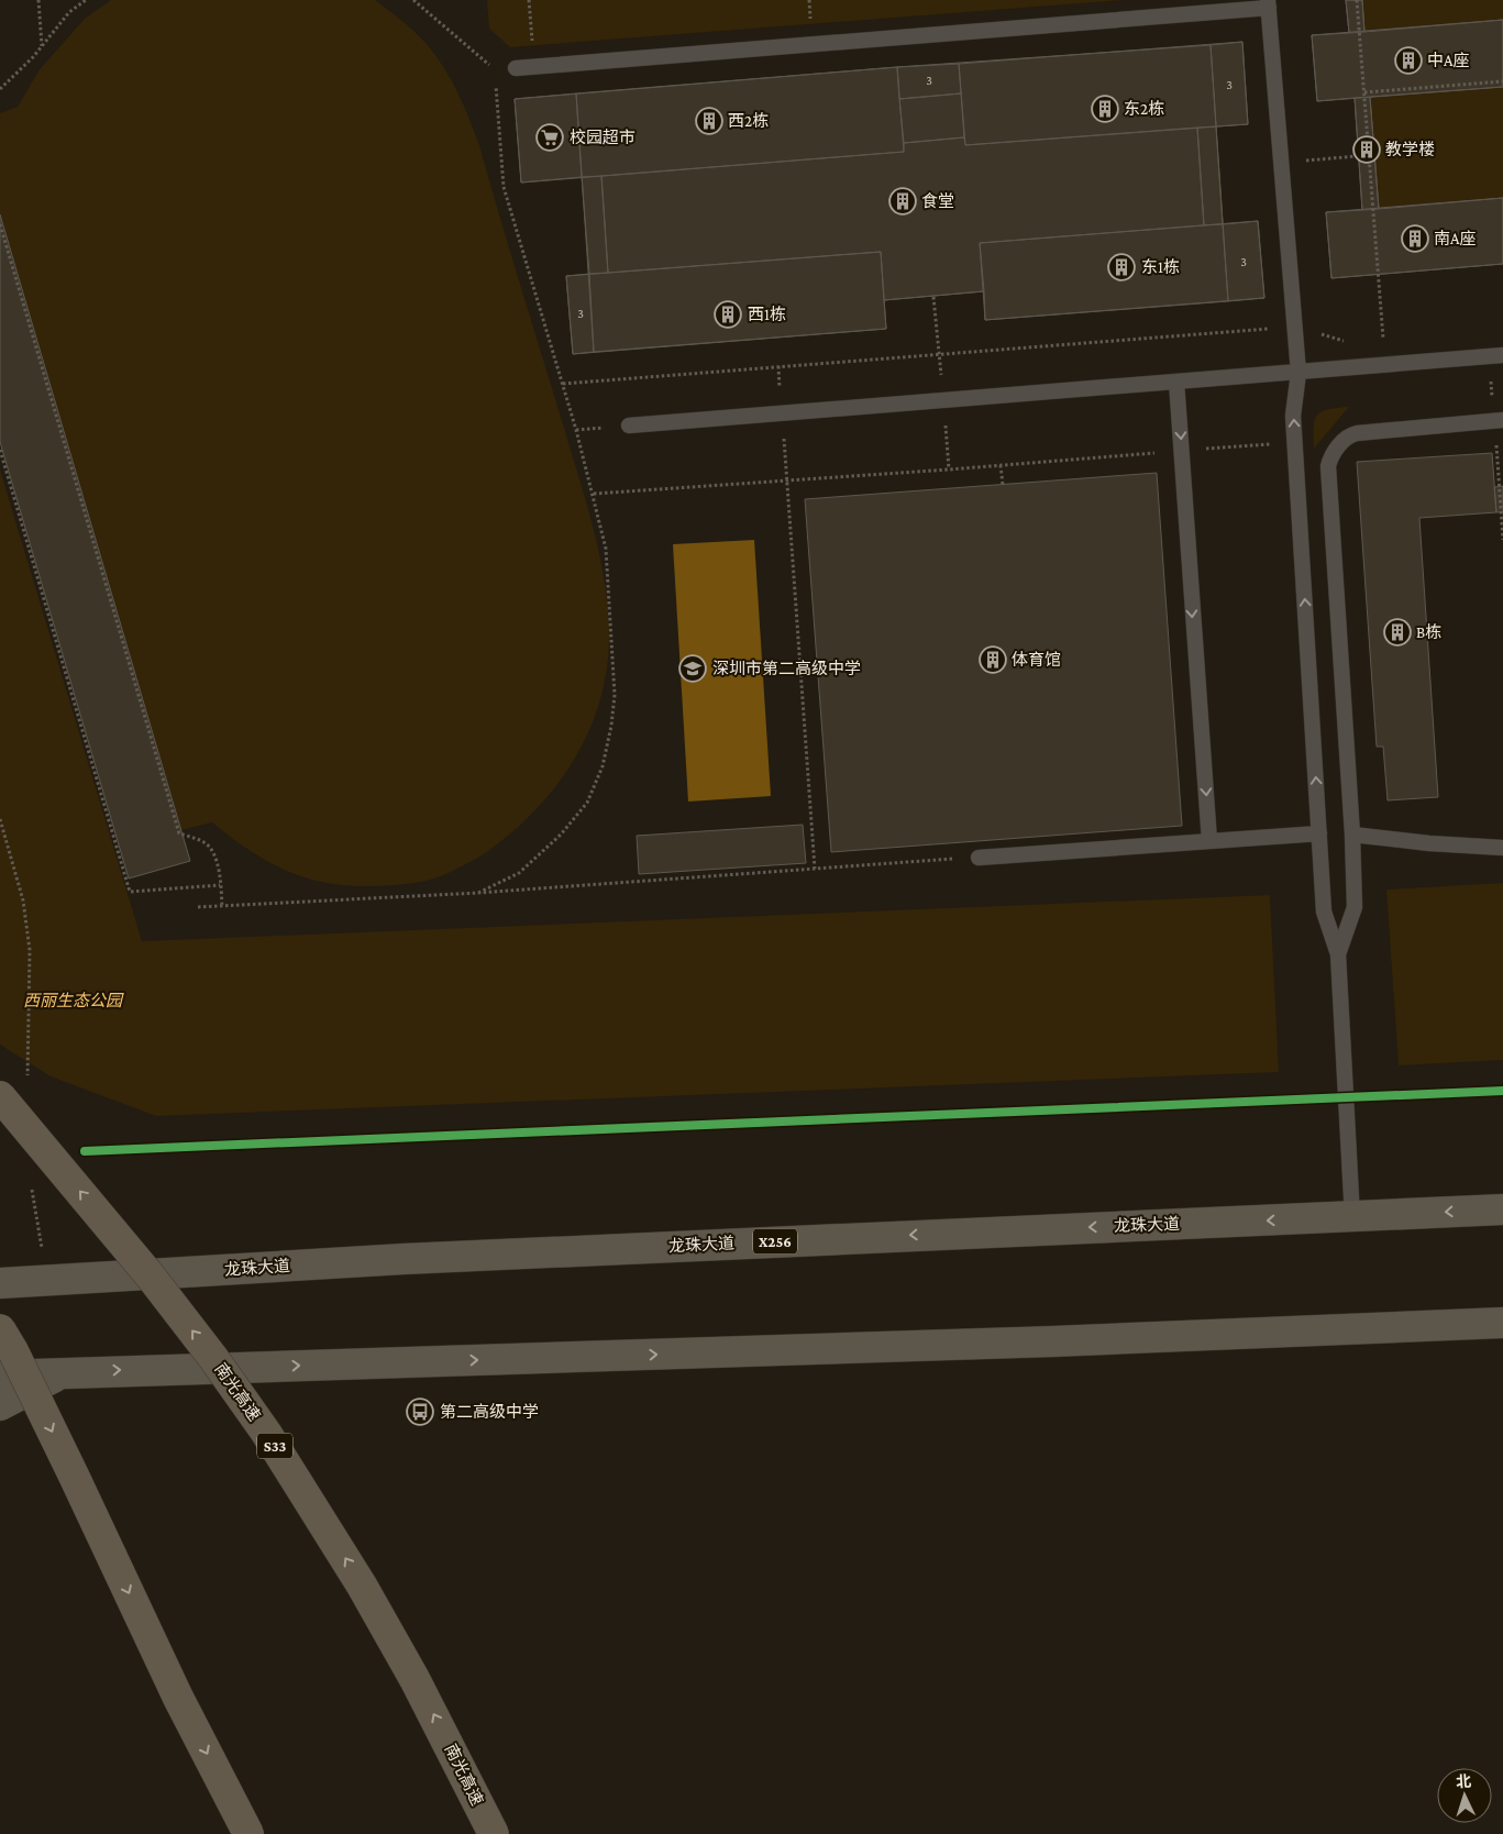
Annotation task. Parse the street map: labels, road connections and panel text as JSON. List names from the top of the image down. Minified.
{"streets":{"highway":["南光高速","S33"],"main road":["龙珠大道","X256"]},"parks":["西丽生态公园"],"places":{"building":["中A座","东2栋","西2栋","教学楼","食堂","南A座","东1栋","西1栋","B栋","体育馆"],"supermarket":["校园超市"],"school or university":["深圳市第二高级中学"],"bus stop":["第二高级中学"]},"house_numbers":["3","3","3","3"],"north":"top"}
